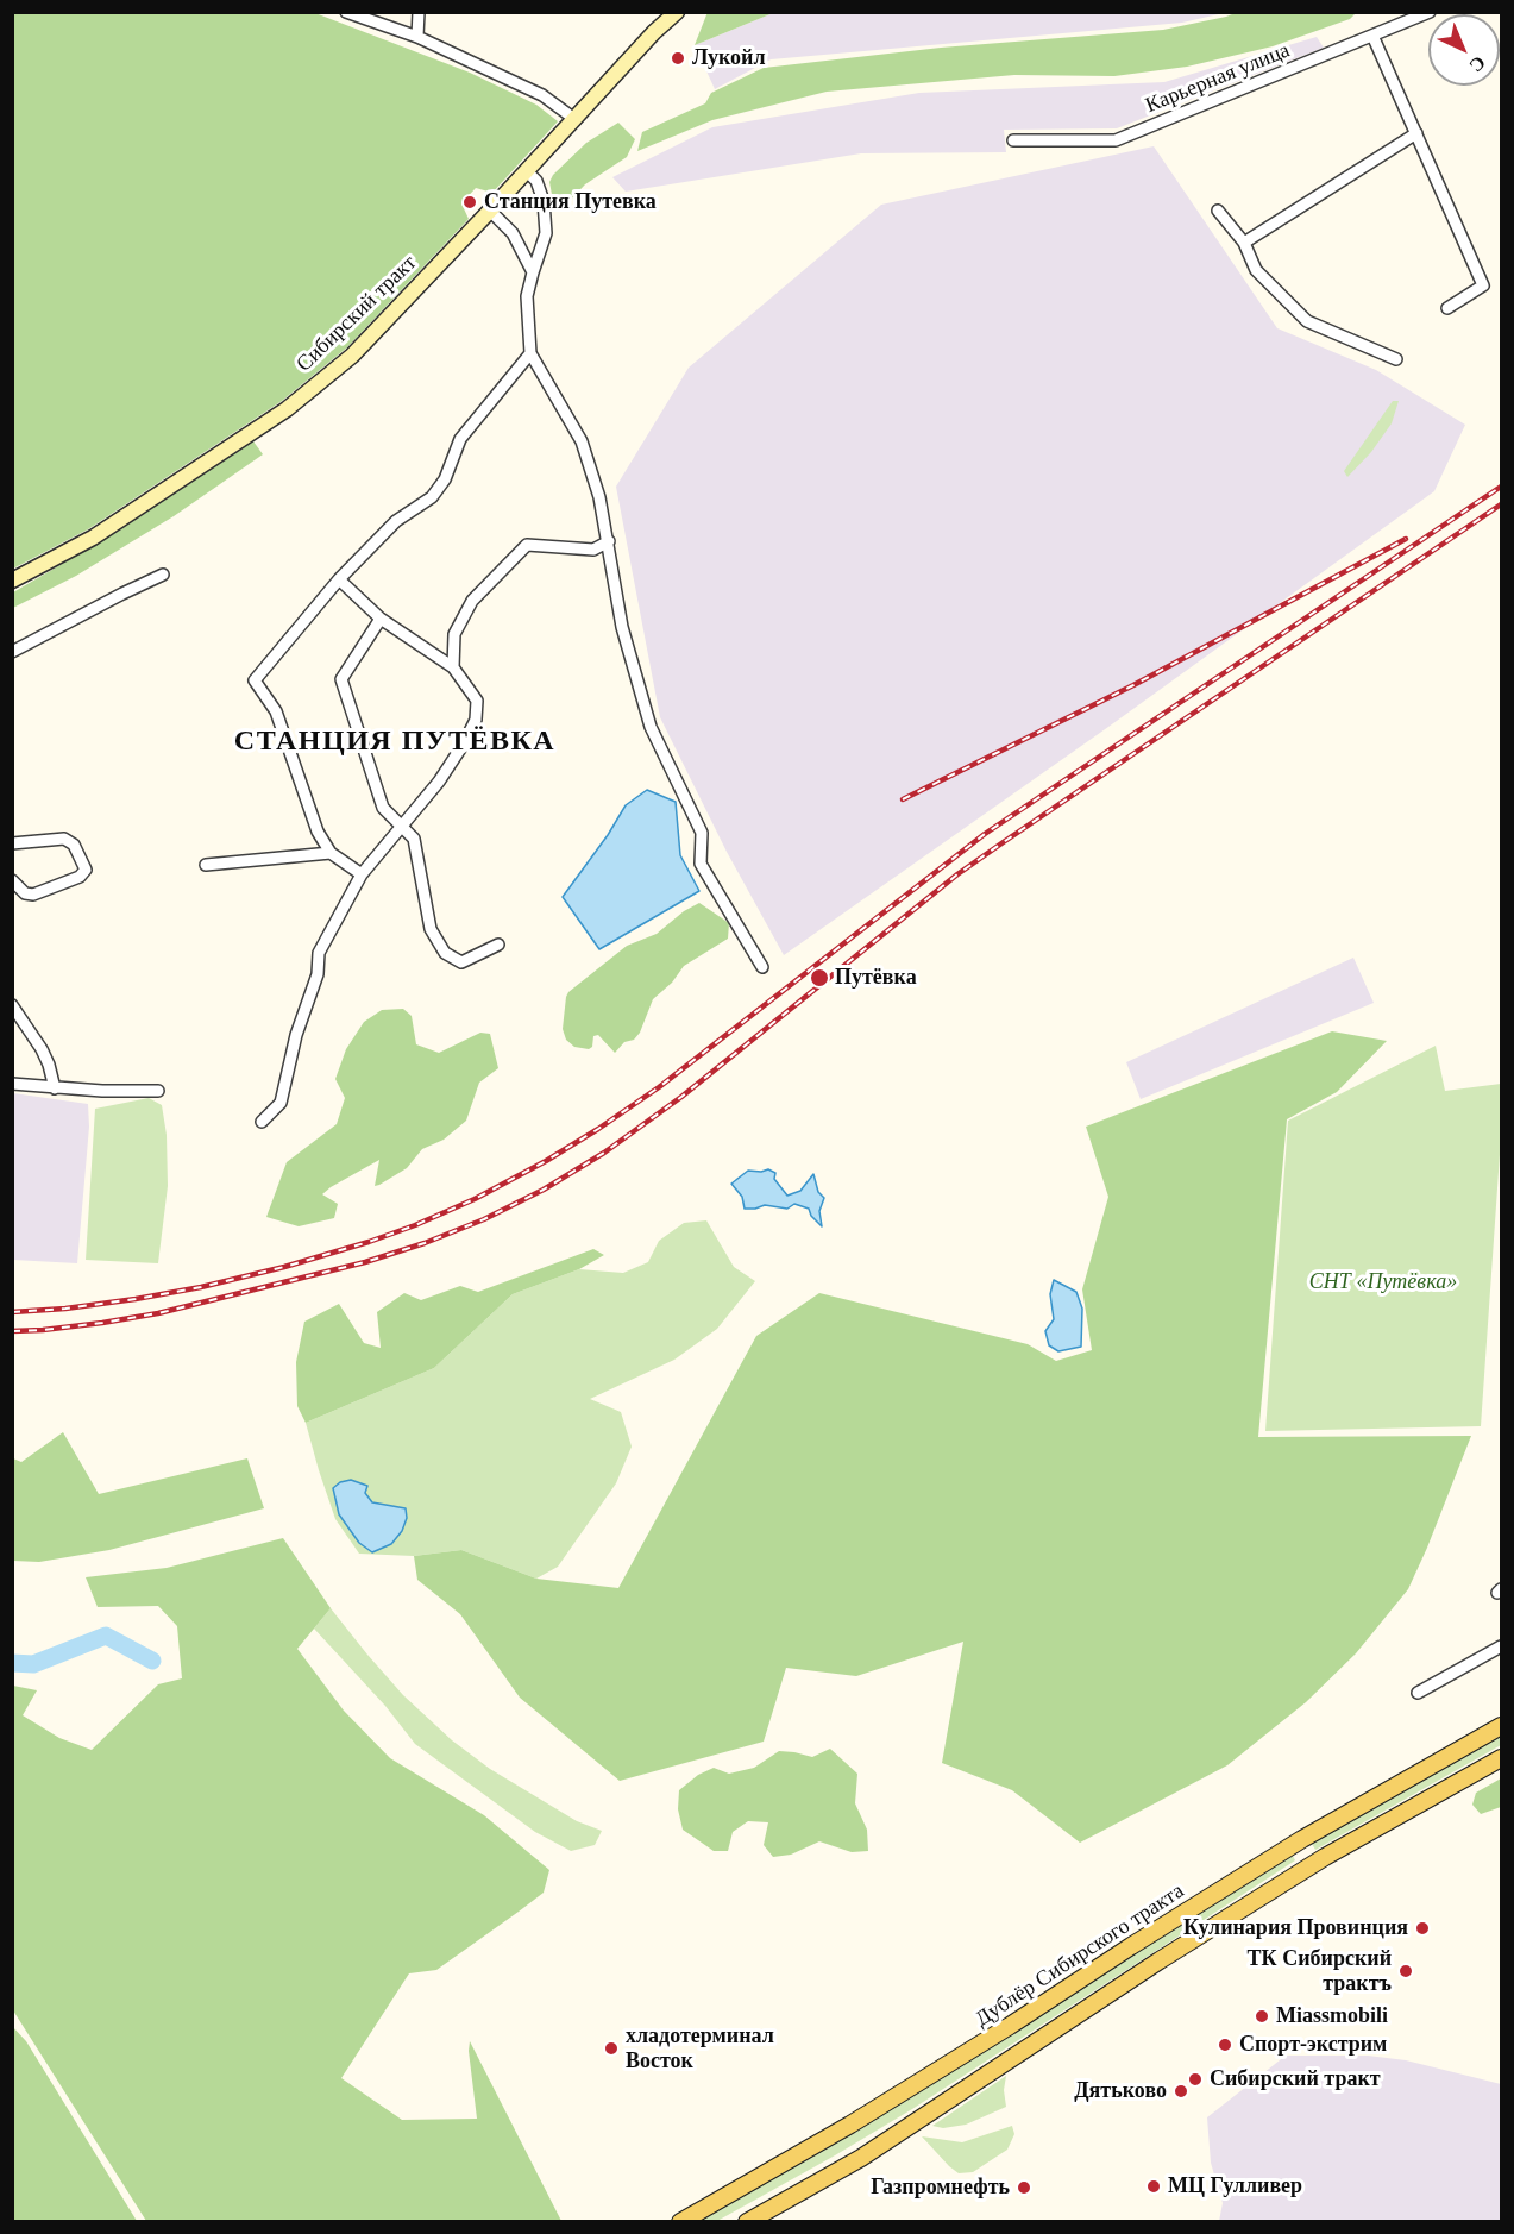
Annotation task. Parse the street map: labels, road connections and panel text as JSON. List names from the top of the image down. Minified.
{"streets":{"main road":["Сибирский тракт","Дублёр Сибирского тракта"],"street":["Карьерная улица"]},"districts":["СТАНЦИЯ ПУТЁВКА"],"parks":["СНТ «Путёвка»"],"places":["Лукойл","Станция Путевка","Путёвка","Кулинария Провинция","ТК Сибирский трактъ","Miassmobili","Спорт-экстрим","хладотерминал Восток","Сибирский тракт","Дятьково","МЦ Гулливер","Газпромнефть"],"north":"bottom right"}
